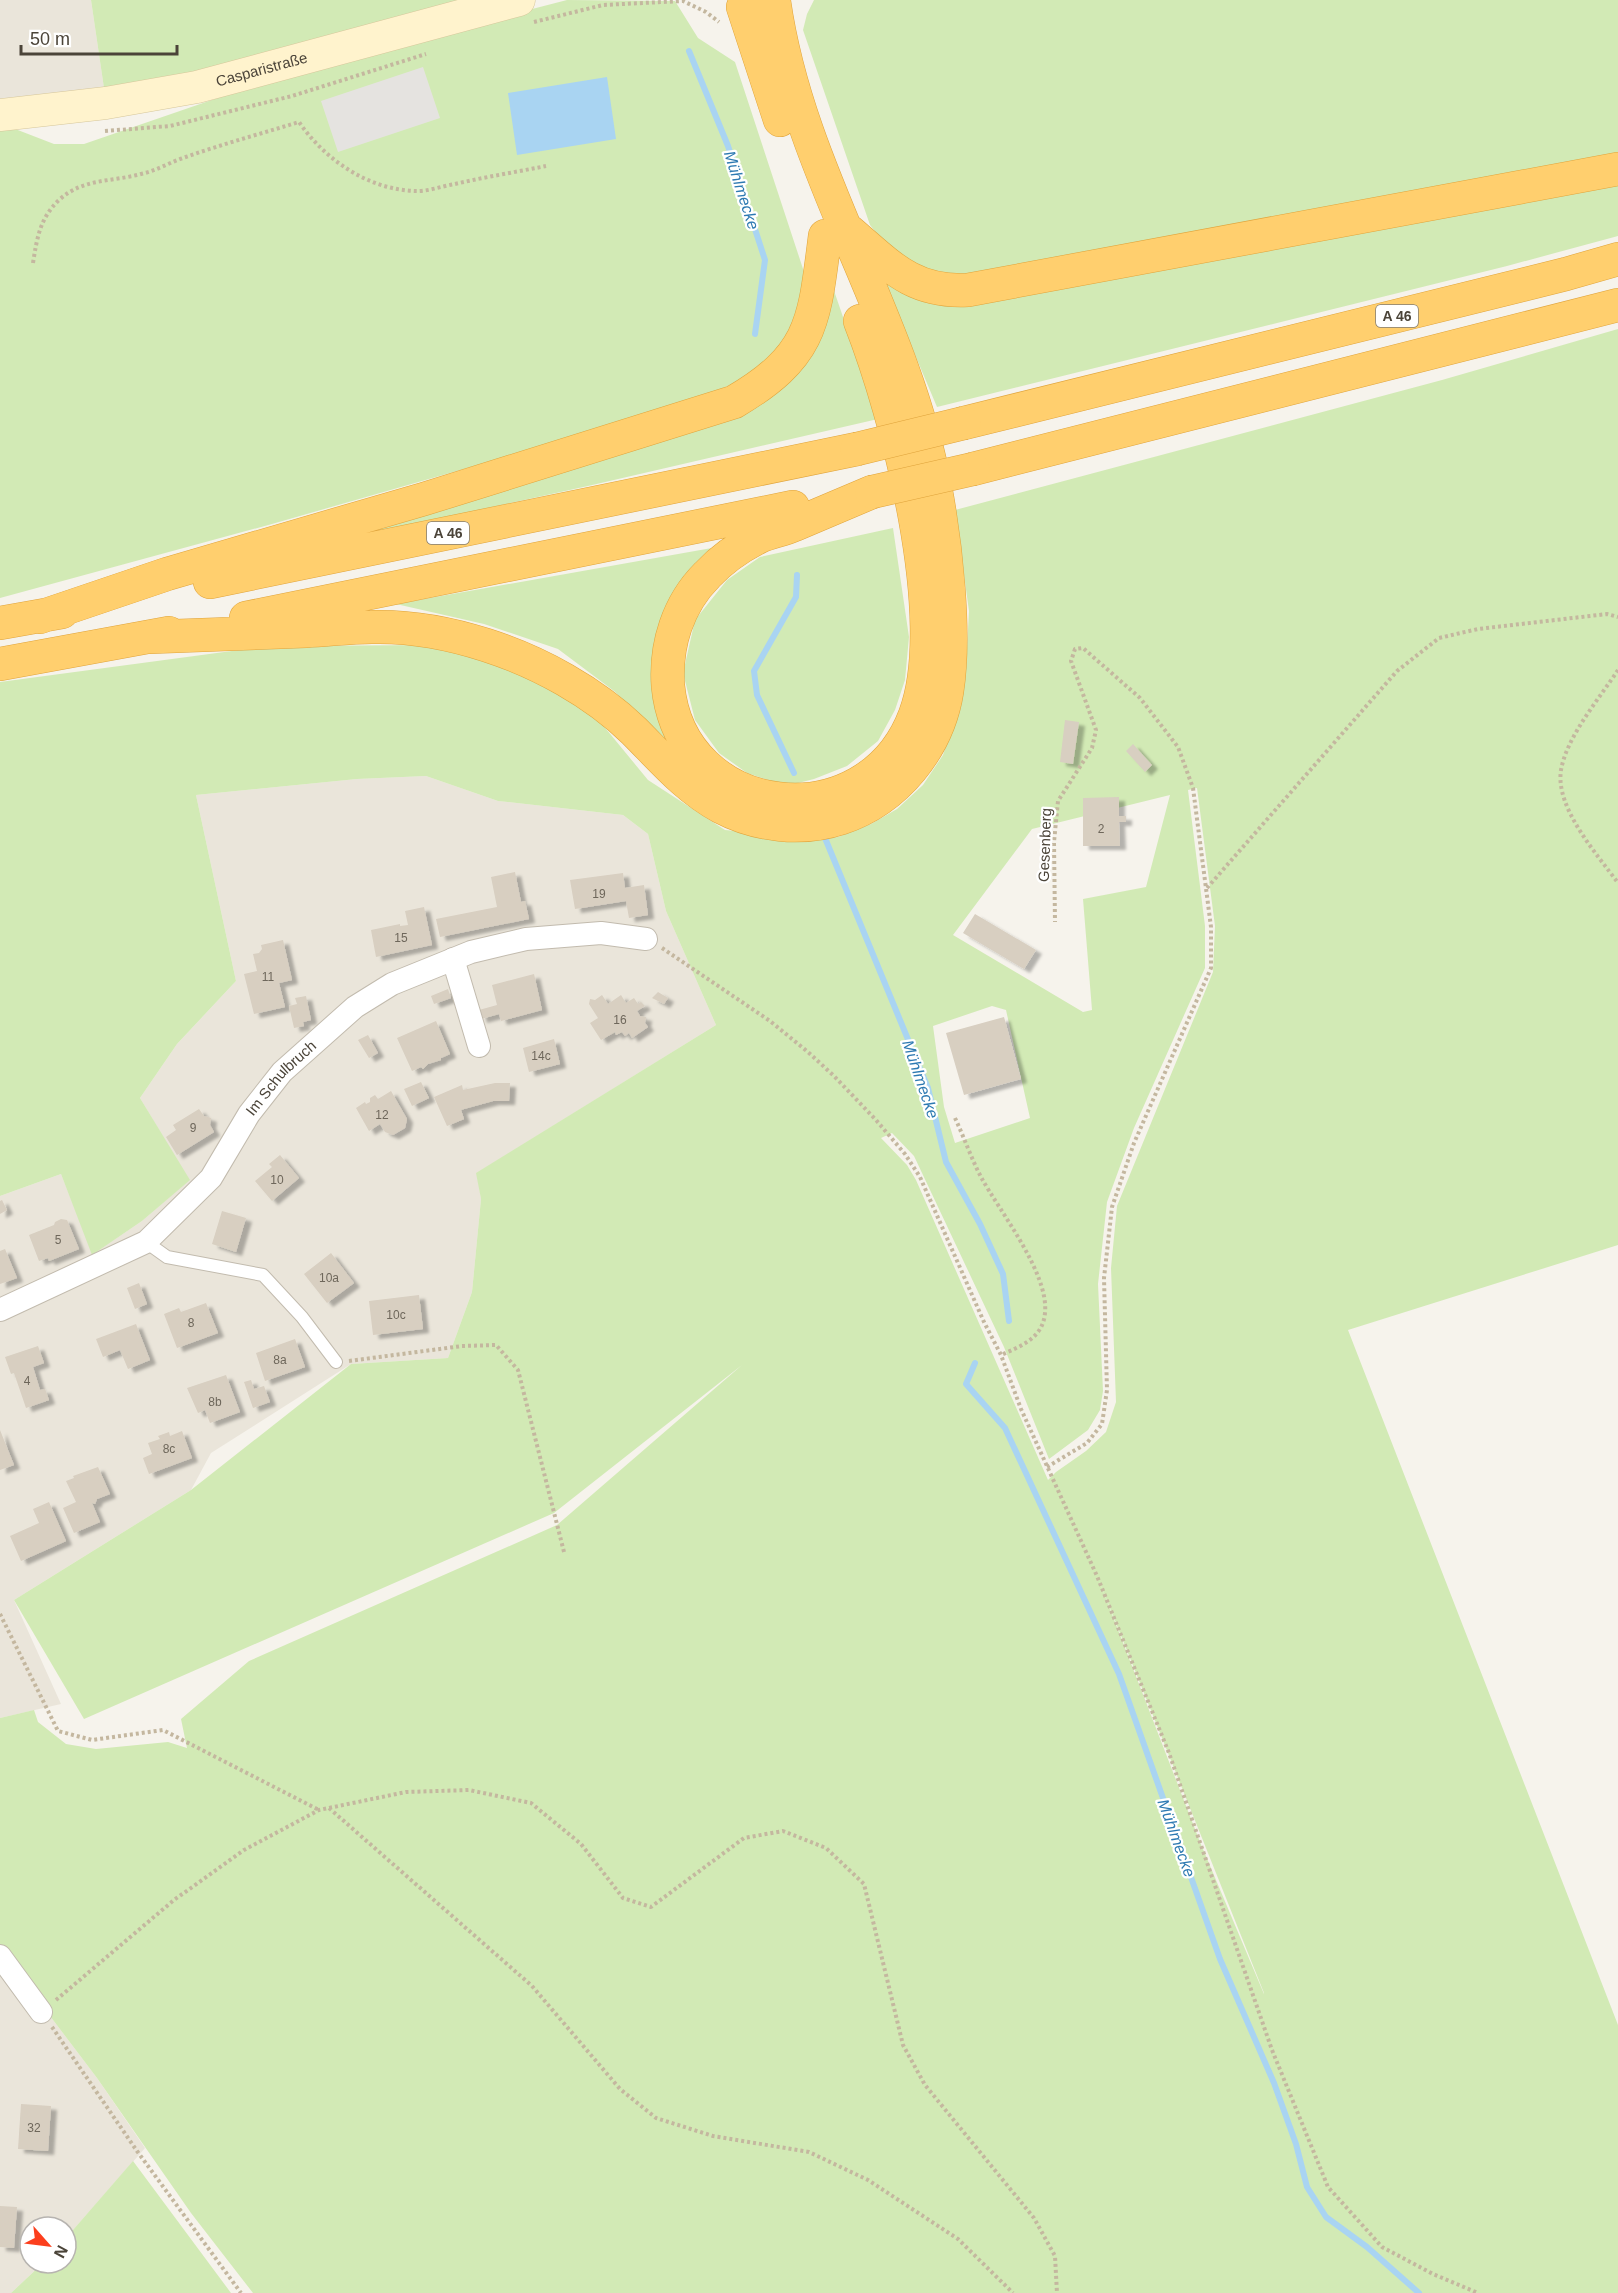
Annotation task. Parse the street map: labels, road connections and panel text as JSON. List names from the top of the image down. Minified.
{"streets":{"highway":["A 46"],"main road":["Casparistraße"],"street":["Im Schulbruch"],"path":["Gesenberg"]},"water":["Mühlmecke"],"house_numbers":["2","19","15","11","16","14c","12","9","10","5","10a","10c","8","8a","4","8b","8c","32"],"scale_bar":"50 m","north":"bottom right"}
